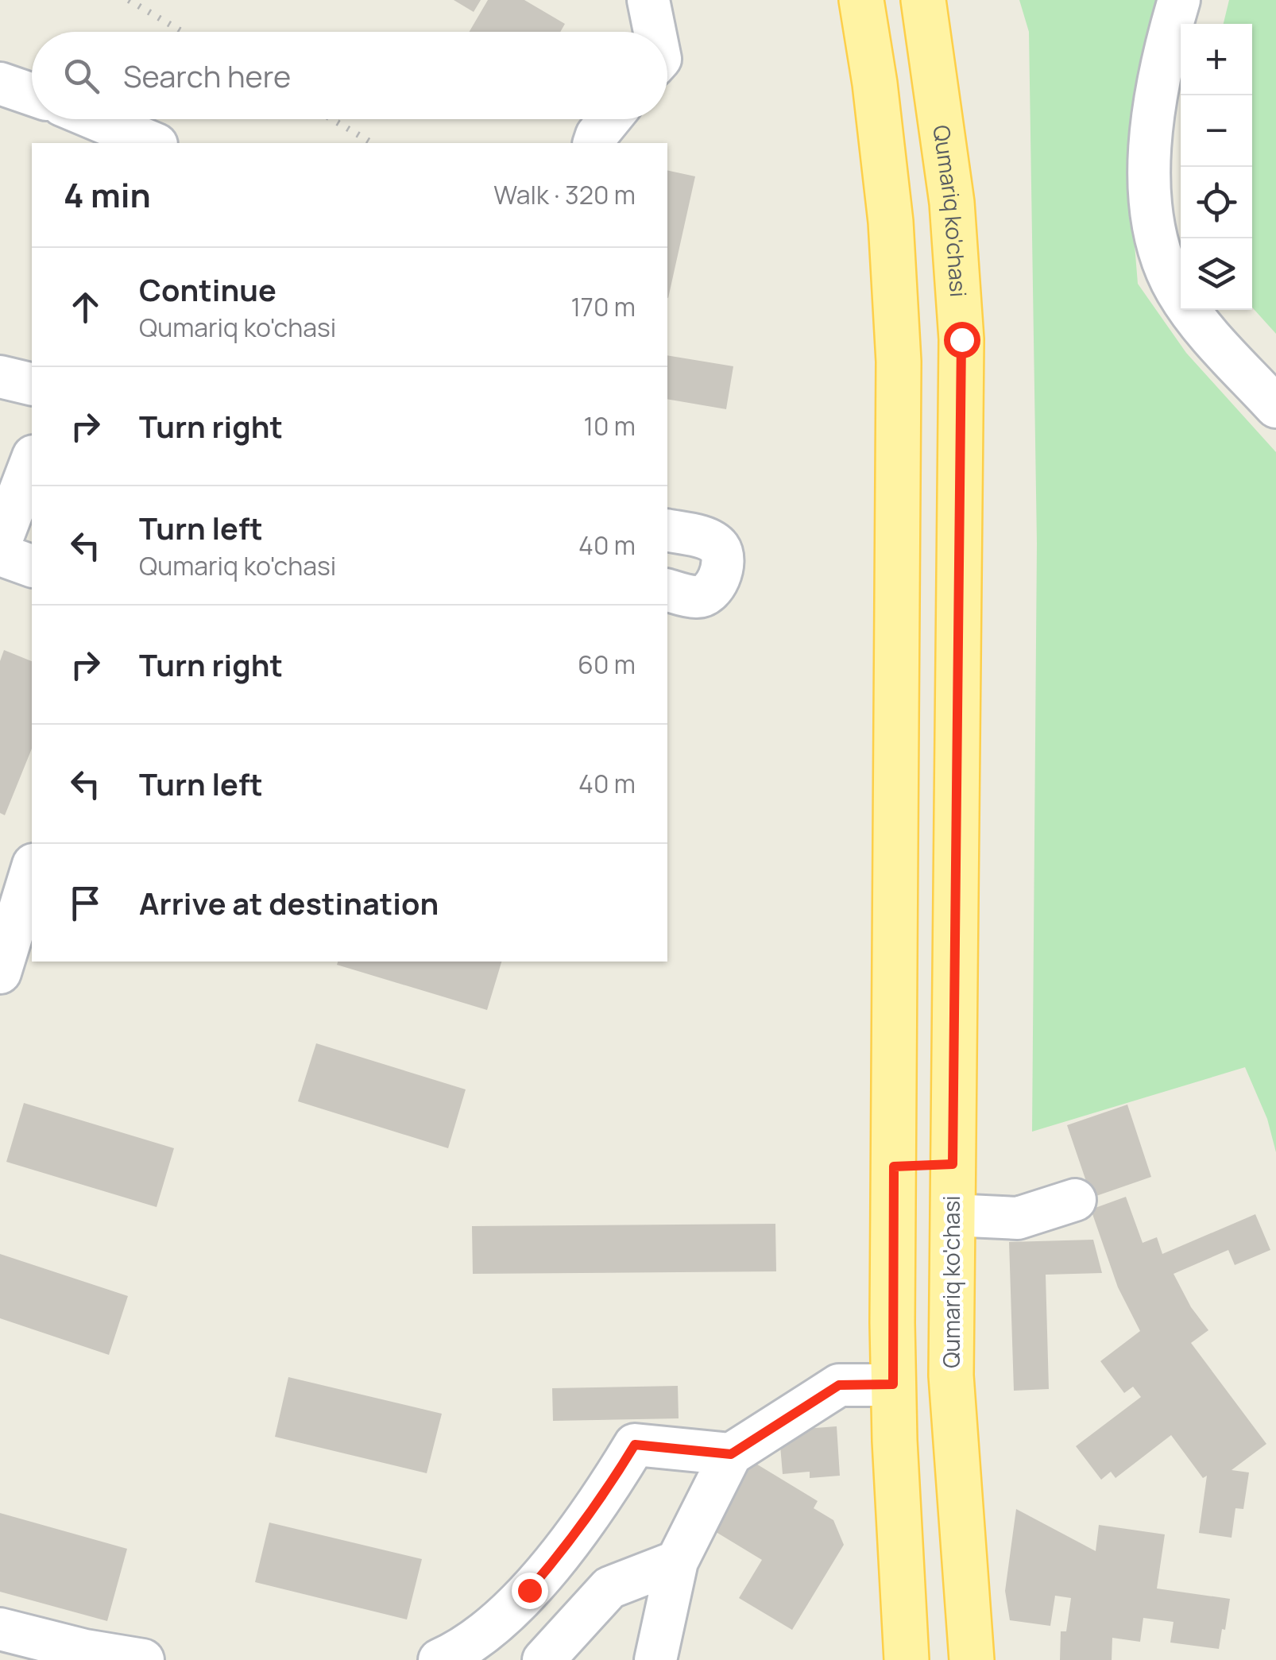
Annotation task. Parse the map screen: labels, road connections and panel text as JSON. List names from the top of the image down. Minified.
{"streets":{"main road":["Qumariq ko'chasi"]},"page":{"map_buttons":["+","−"],"search":"Search here","heading":["4 min","Walk · 320 m"],"list":[["Continue","Qumariq ko'chasi","170 m"],["Turn right","10 m"],["Turn left","Qumariq ko'chasi","40 m"],["Turn right","60 m"],["Turn left","40 m"],"Arrive at destination"]}}
